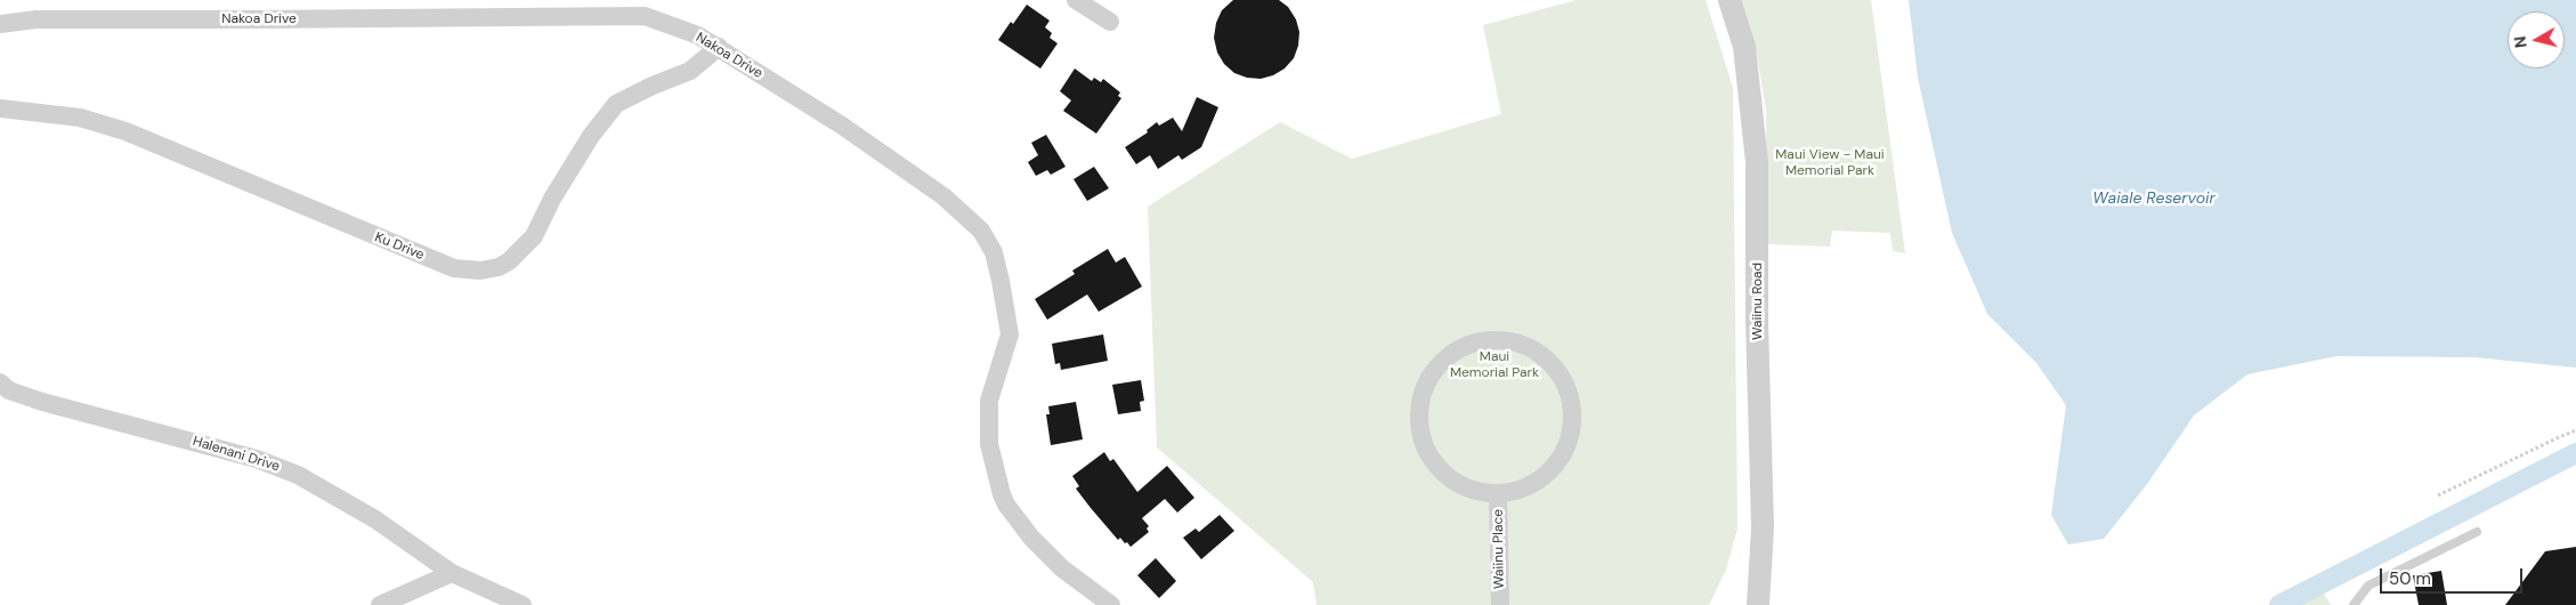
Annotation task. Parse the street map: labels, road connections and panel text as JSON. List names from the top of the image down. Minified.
{"streets":{"street":["Nakoa Drive","Ku Drive","Waiinu Road","Halenani Drive","Waiinu Place"]},"crossings":[["Nakoa Drive","Ku Drive"]],"water":["Waiale Reservoir"],"parks":["Maui View - Maui Memorial Park","Maui Memorial Park"],"scale_bar":"50 m","north":"left"}
